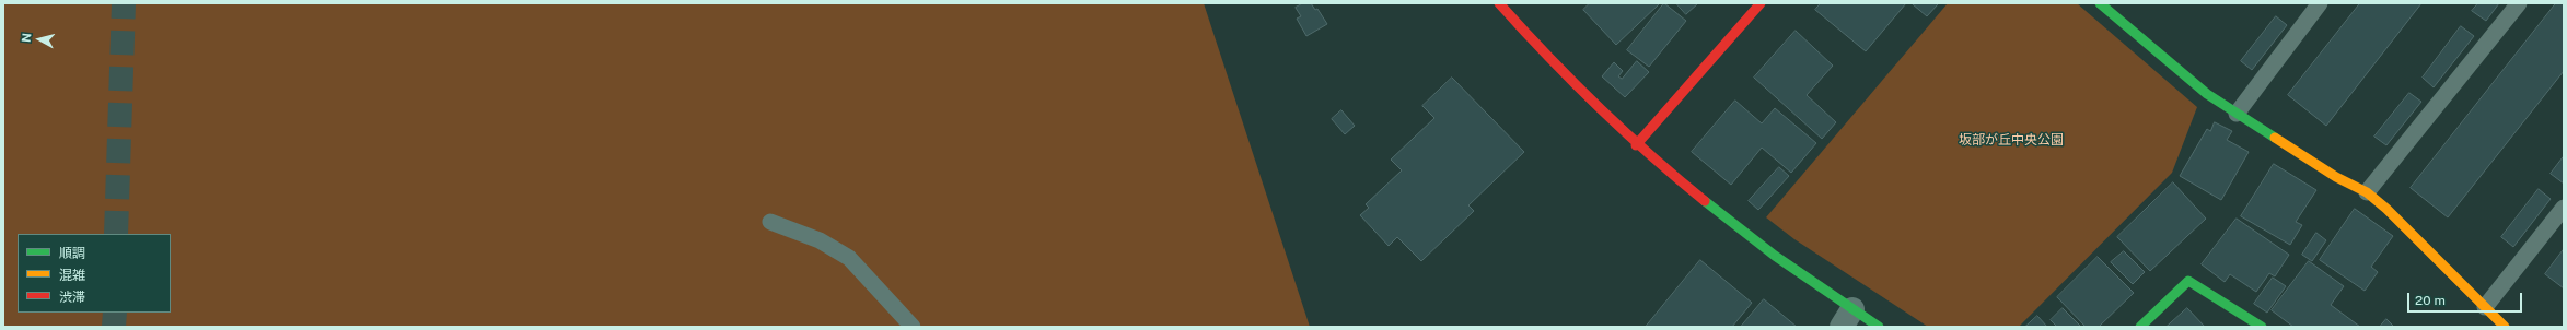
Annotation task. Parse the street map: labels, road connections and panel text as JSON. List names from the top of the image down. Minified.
{"parks":["坂部が丘中央公園"],"legend":["順調","混雑","渋滞"],"scale_bar":"20 m","north":"left"}
